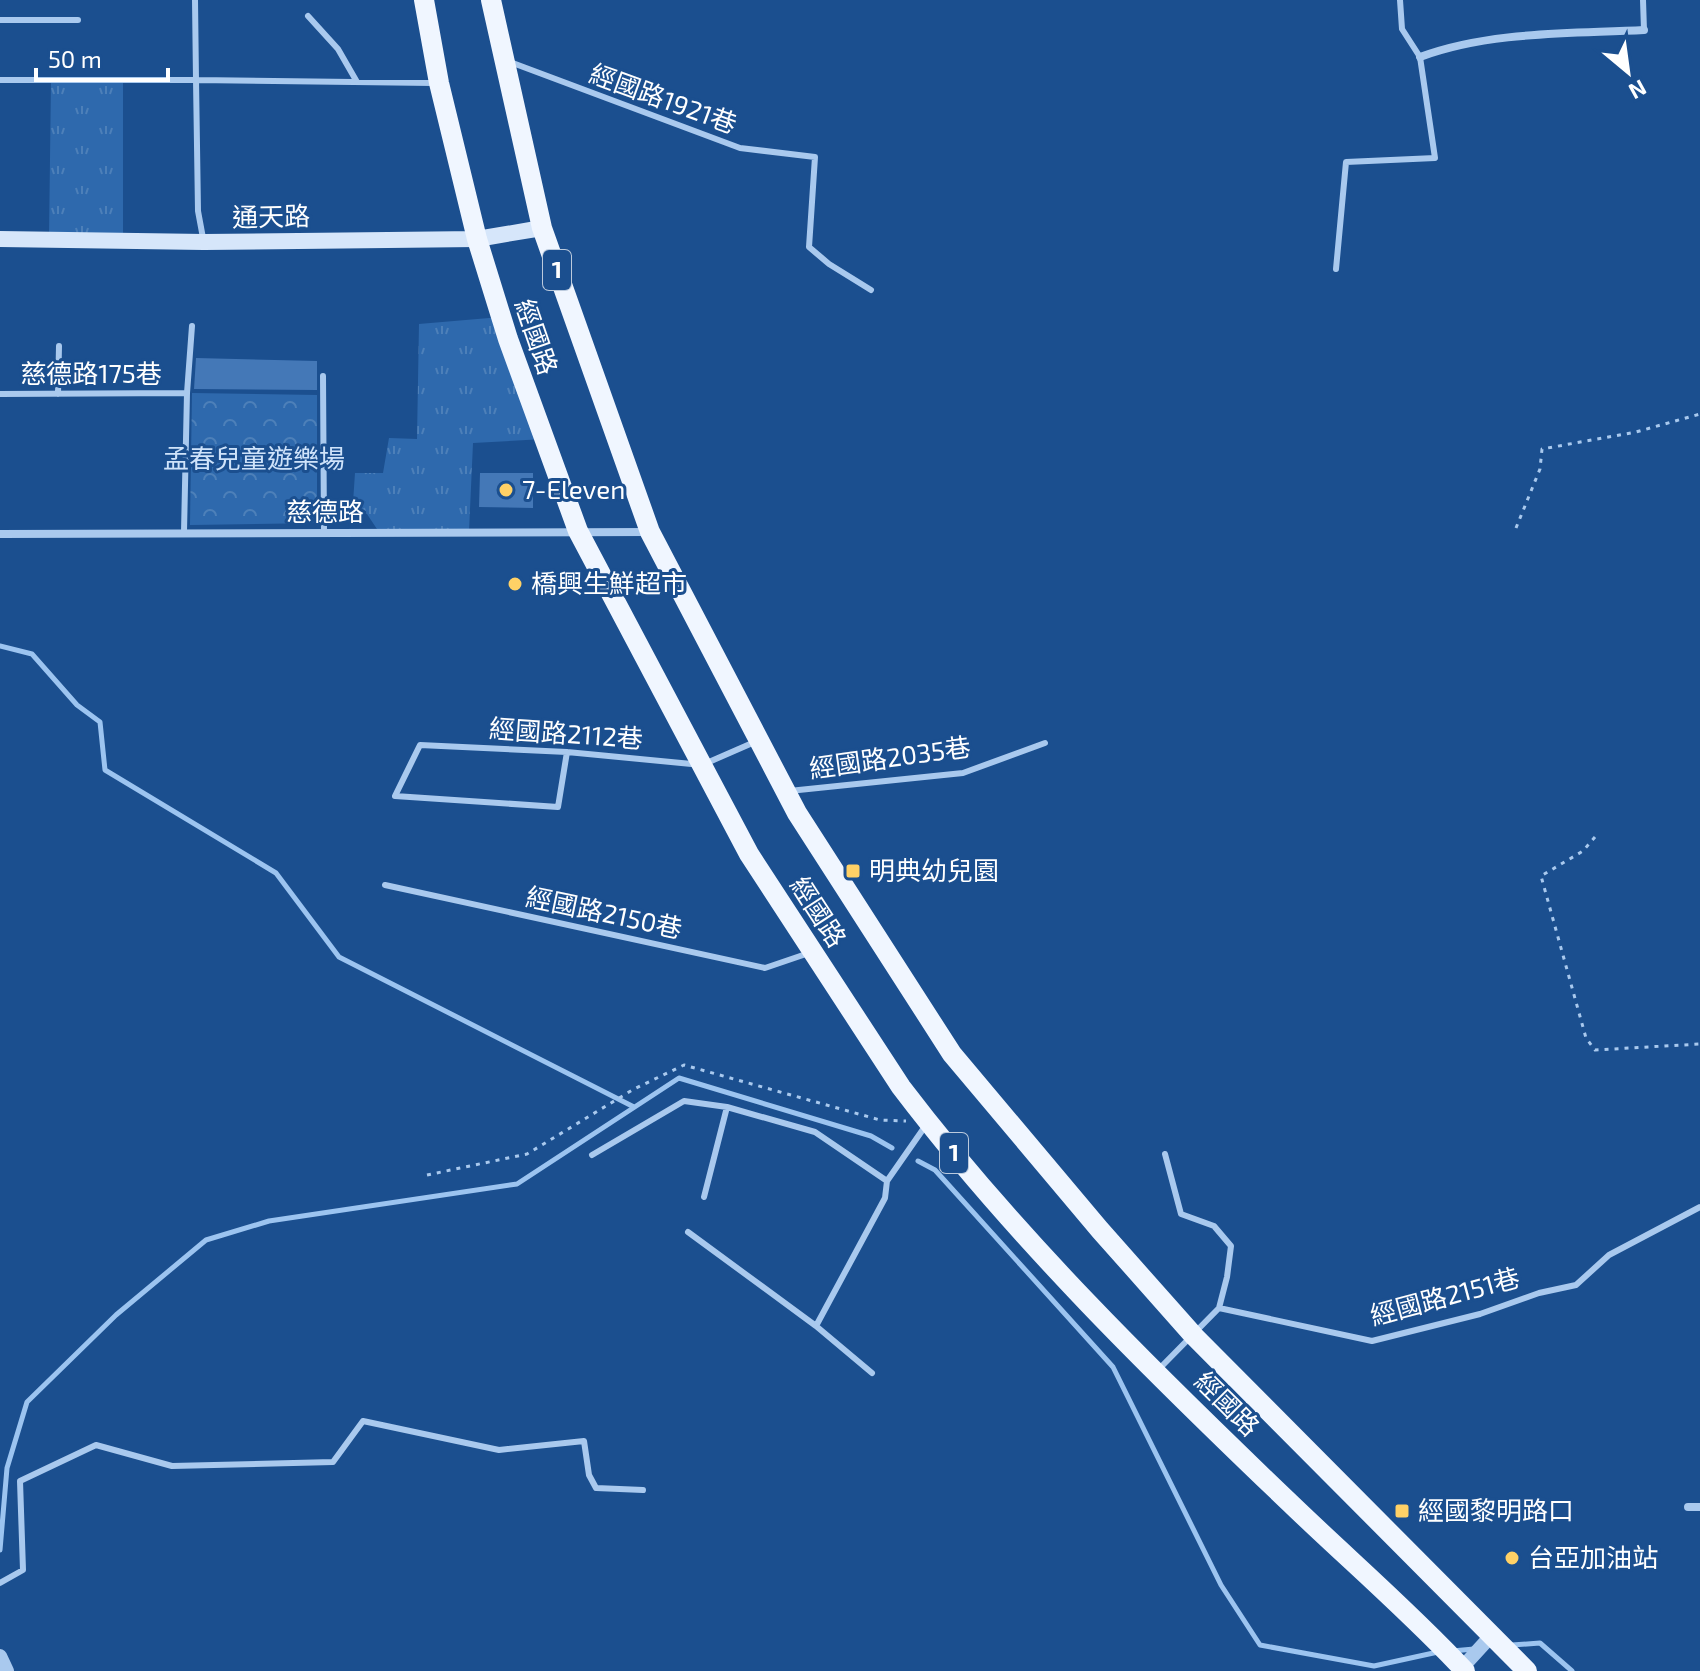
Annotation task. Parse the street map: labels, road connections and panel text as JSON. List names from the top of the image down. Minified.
{"streets":{"main road":["通天路","1","經國路"],"street":["慈德路"],"lane":["經國路1921巷","慈德路175巷","經國路2112巷","經國路2035巷","經國路2150巷","經國路2151巷"]},"crossings":[["經國路1921巷","經國路"],["通天路","經國路"],["經國路","慈德路"],["經國路","經國路2112巷"],["經國路","經國路2035巷"],["經國路","經國路2150巷"],["慈德路175巷","慈德路"]],"parks":["孟春兒童遊樂場"],"places":{"other":["7-Eleven","橋興生鮮超市","台亞加油站"],"transit":["明典幼兒園","經國黎明路口"]},"scale_bar":"50 m","north":"bottom right"}
